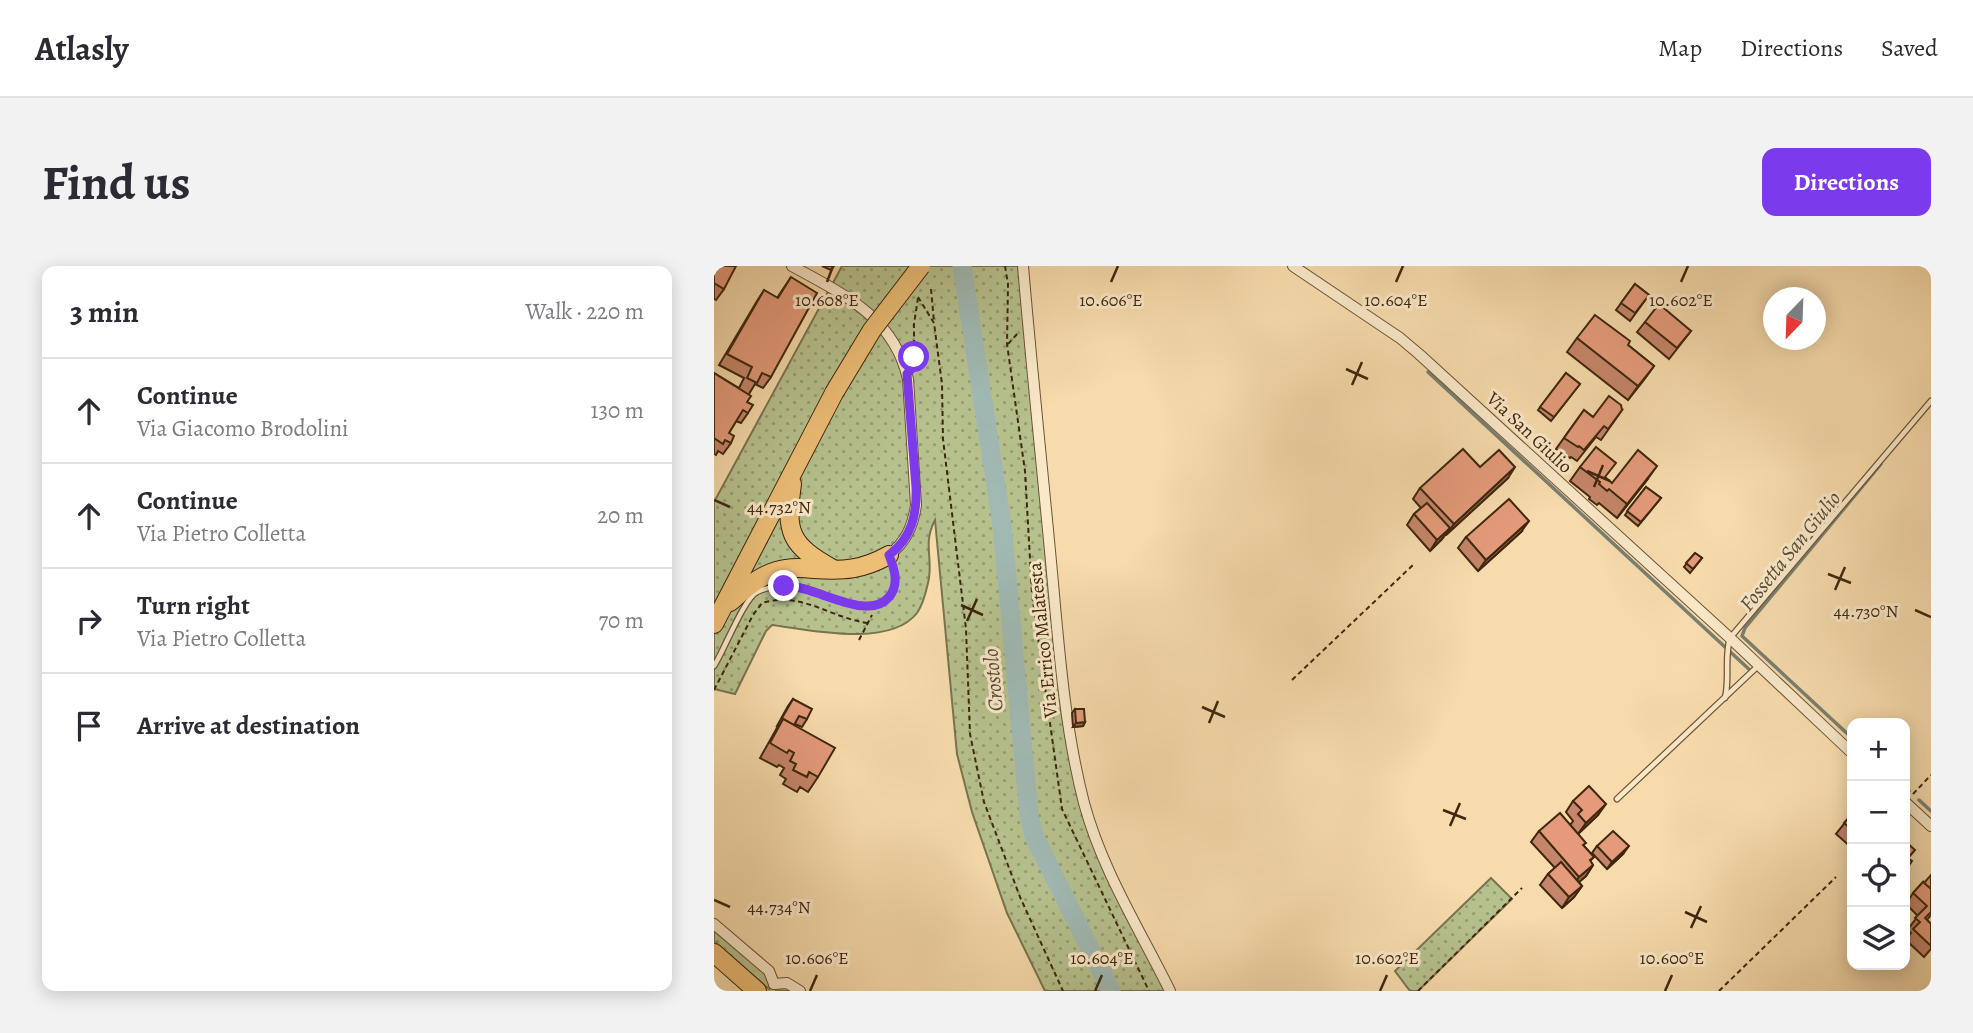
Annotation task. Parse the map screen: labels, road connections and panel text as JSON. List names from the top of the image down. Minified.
{"streets":{"street":["Via San Giulio","Via Errico Malatesta"]},"water":["Fossetta San Giulio","Crostolo"],"north":"bottom left","page":{"header":"Atlasly","nav":["Map","Directions","Saved"],"buttons":"Directions","title":"Find us","heading":["3 min","Walk · 220 m"],"list":[["Continue","Via Giacomo Brodolini","130 m"],["Continue","Via Pietro Colletta","20 m"],["Turn right","Via Pietro Colletta","70 m"],"Arrive at destination"],"map_buttons":["+","−"]},"coordinates":["10.606°E","10.604°E","10.602°E","10.608°E","44.732°N","44.730°N","44.734°N","10.600°E"]}
